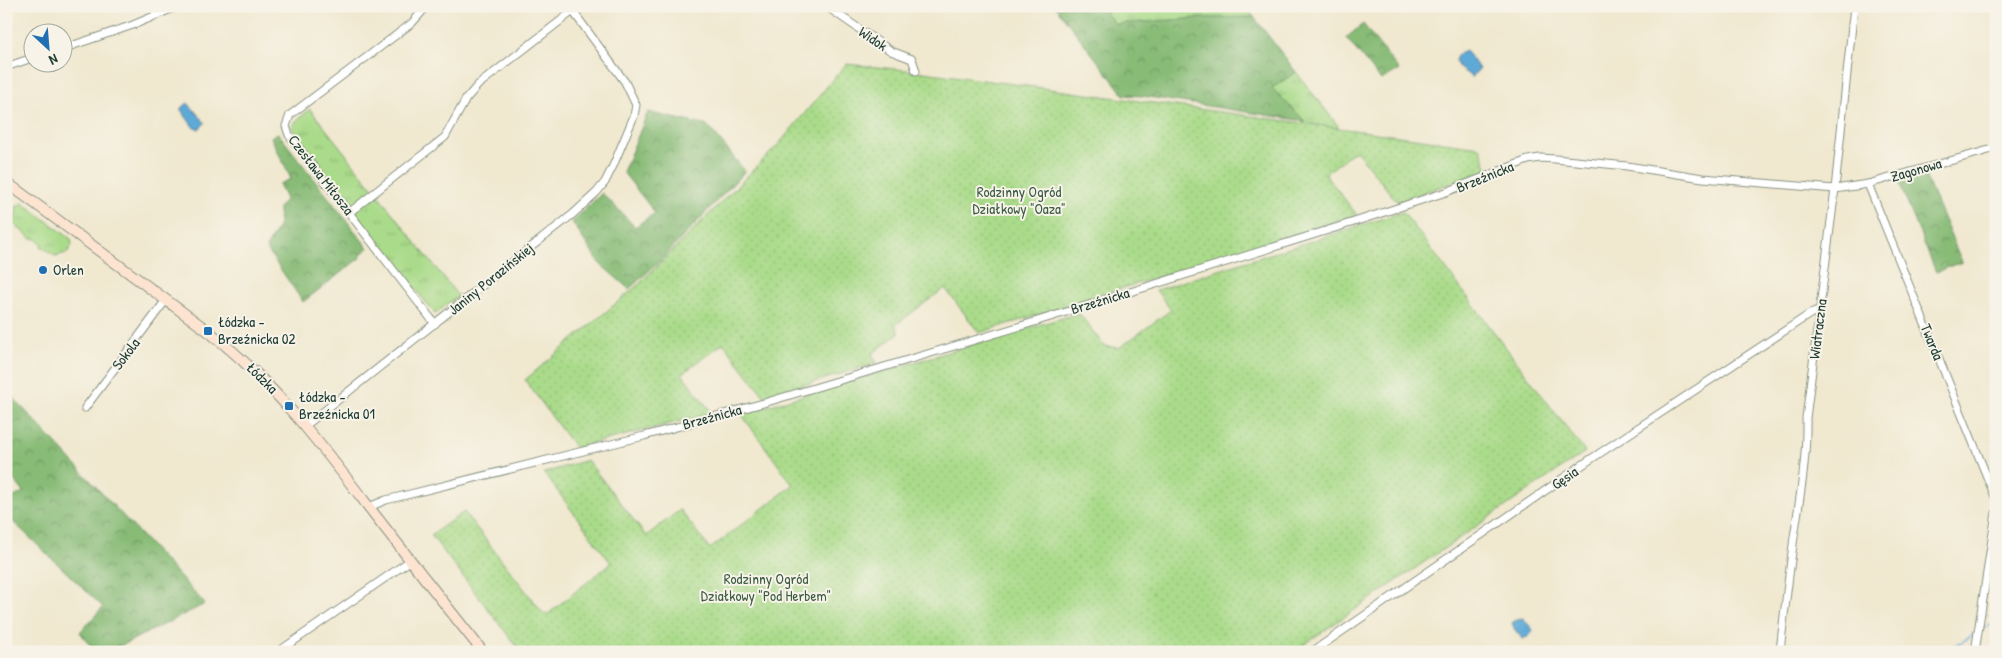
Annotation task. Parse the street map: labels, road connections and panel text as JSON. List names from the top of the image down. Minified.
{"streets":{"main road":["Łódzka"],"street":["Widok","Zagonowa","Czesława Miłosza","Brzeźnicka","Janiny Porazińskiej","Wiatraczna","Twarda","Sokola","Gęsia"]},"crossings":[["Zagonowa","Brzeźnicka"],["Zagonowa","Wiatraczna"],["Zagonowa","Twarda"],["Czesława Miłosza","Janiny Porazińskiej"],["Brzeźnicka","Wiatraczna"],["Brzeźnicka","Łódzka"],["Janiny Porazińskiej","Łódzka"],["Wiatraczna","Gęsia"],["Sokola","Łódzka"]],"parks":["Rodzinny Ogród Działkowy \"Oaza\"","Rodzinny Ogród Działkowy \"Pod Herbem\""],"places":{"other":["Orlen"],"transit":["Łódzka - Brzeźnicka 02","Łódzka - Brzeźnicka 01"]},"north":"bottom right"}
